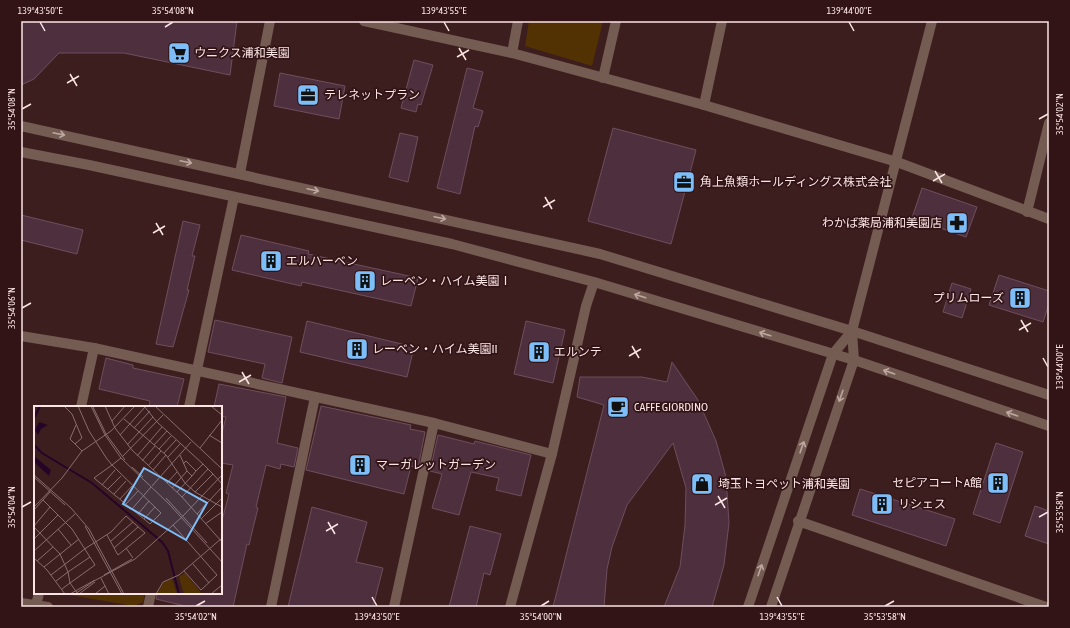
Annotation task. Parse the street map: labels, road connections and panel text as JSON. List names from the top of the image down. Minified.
{"places":{"supermarket":["ウニクス浦和美園"],"office":["テレネットプラン","角上魚類ホールディングス株式会社"],"pharmacy":["わかば薬局浦和美園店"],"building":["エルハーベン","レーベン・ハイム美園Ⅰ","プリムローズ","レーベン・ハイム美園II","エルンテ","マーガレットガーデン","セピアコートA館","リシェス"],"cafe":["CAFFE GIORDINO"],"shop":["埼玉トヨペット浦和美園"]},"coordinates":["139°43'50\"E","35°54'08\"N","139°43'55\"E","139°44'00\"E","35°54'02\"N","35°54'06\"N","35°54'04\"N","35°53'58\"N","35°54'00\"N"]}
